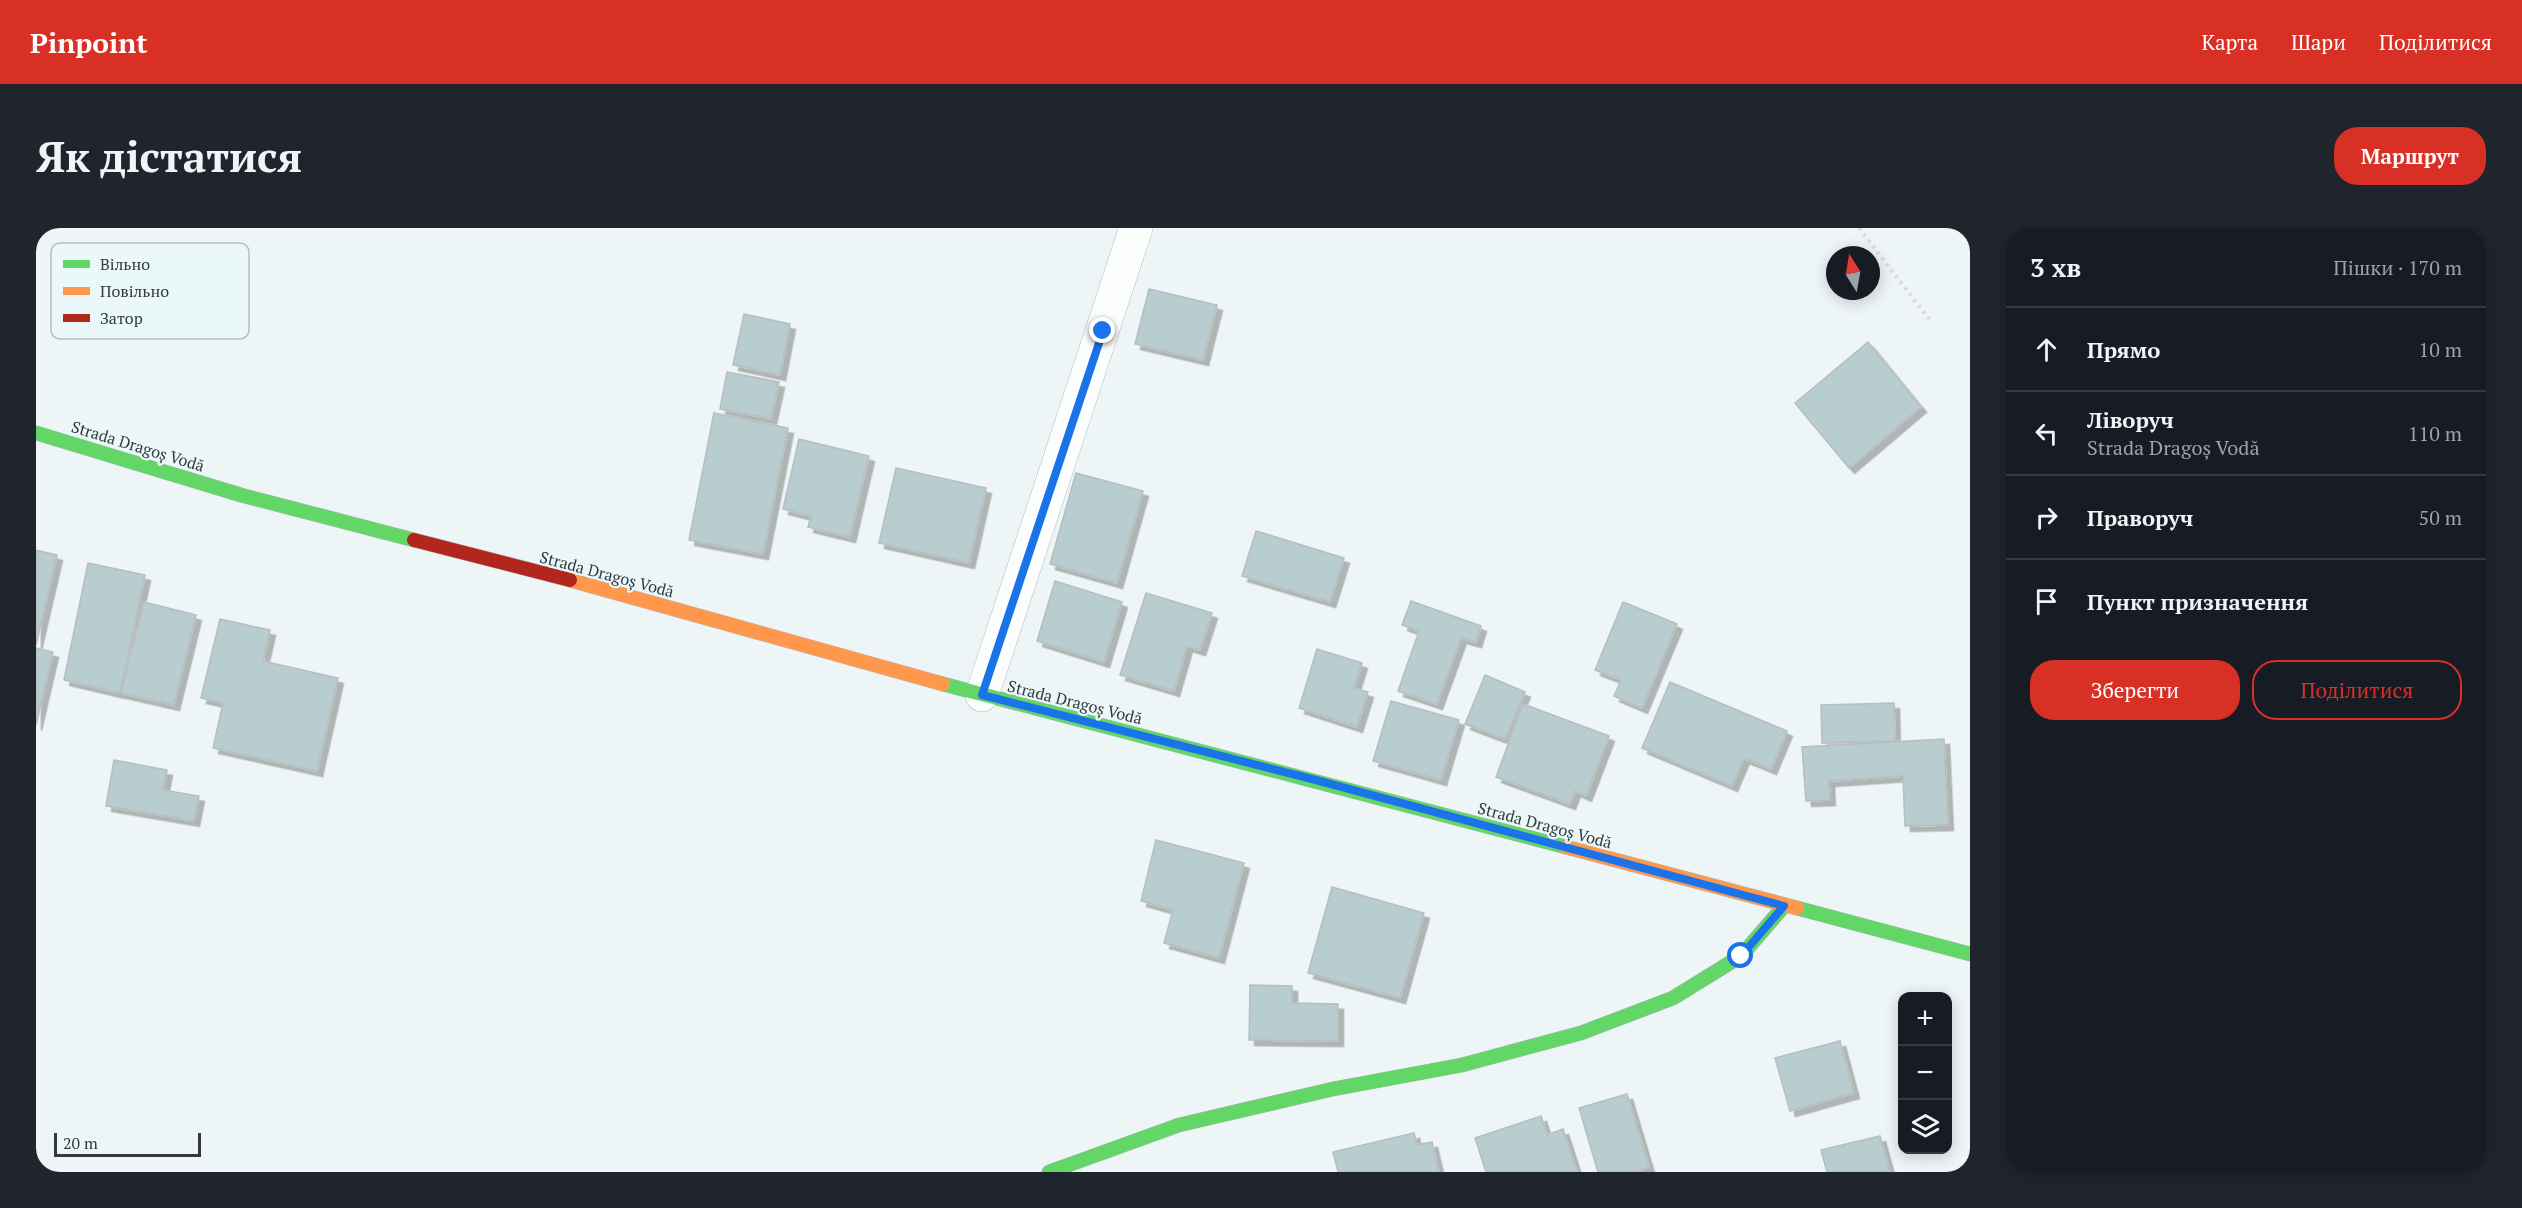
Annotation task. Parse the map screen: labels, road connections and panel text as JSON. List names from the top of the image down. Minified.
{"streets":{"main road":["Strada Dragoș Vodă"]},"legend":["Вільно","Повільно","Затор"],"scale_bar":"20 m","north":"top","page":{"header":"Pinpoint","nav":["Карта","Шари","Поділитися"],"buttons":["Маршрут",["Зберегти","Поділитися"]],"title":"Як дістатися","heading":["3 хв","Пішки · 170 m"],"list":[["Прямо","10 m"],["Ліворуч","Strada Dragoș Vodă","110 m"],["Праворуч","50 m"],"Пункт призначення"],"map_buttons":["+","−"],"scale":"20 m"}}
